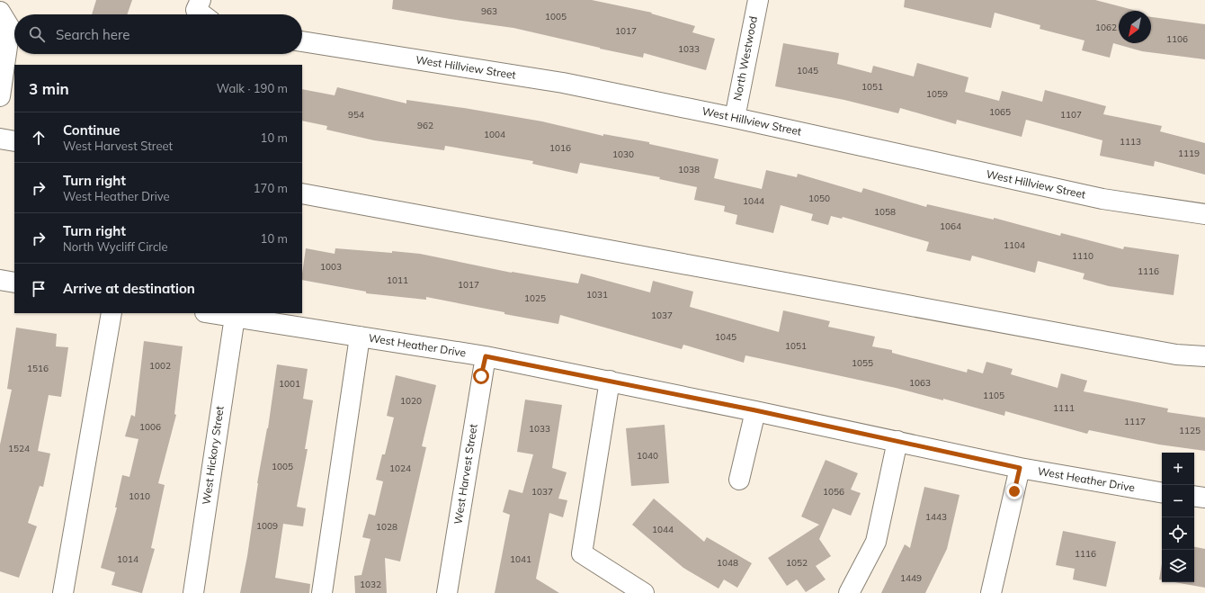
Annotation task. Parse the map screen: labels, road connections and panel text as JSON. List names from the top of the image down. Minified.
{"streets":{"street":["North Westwood","West Hillview Street","West Heather Drive","West Hickory Street","West Harvest Street"]},"crossings":[["North Westwood","West Hillview Street"],["West Heather Drive","West Hickory Street"],["West Heather Drive","West Harvest Street"]],"house_numbers":["963","1005","1062","1017","1106","1033","1045","1051","1059","1065","954","1107","962","1004","1113","1016","1119","1030","1038","1050","1044","1058","1064","1104","1110","1003","1116","1011","1017","1031","1025","1037","1045","1051","1055","1002","1516","1063","1001","1105","1020","1111","1117","1006","1033","1125","1524","1040","1005","1024","1037","1056","1010","1443","1009","1028","1044","1116","1014","1041","1048","1052","1449","1032"],"north":"bottom left","page":{"search":"Search here","heading":["3 min","Walk · 190 m"],"list":[["Continue","West Harvest Street","10 m"],["Turn right","West Heather Drive","170 m"],["Turn right","North Wycliff Circle","10 m"],"Arrive at destination"],"map_buttons":["+","−"]}}
